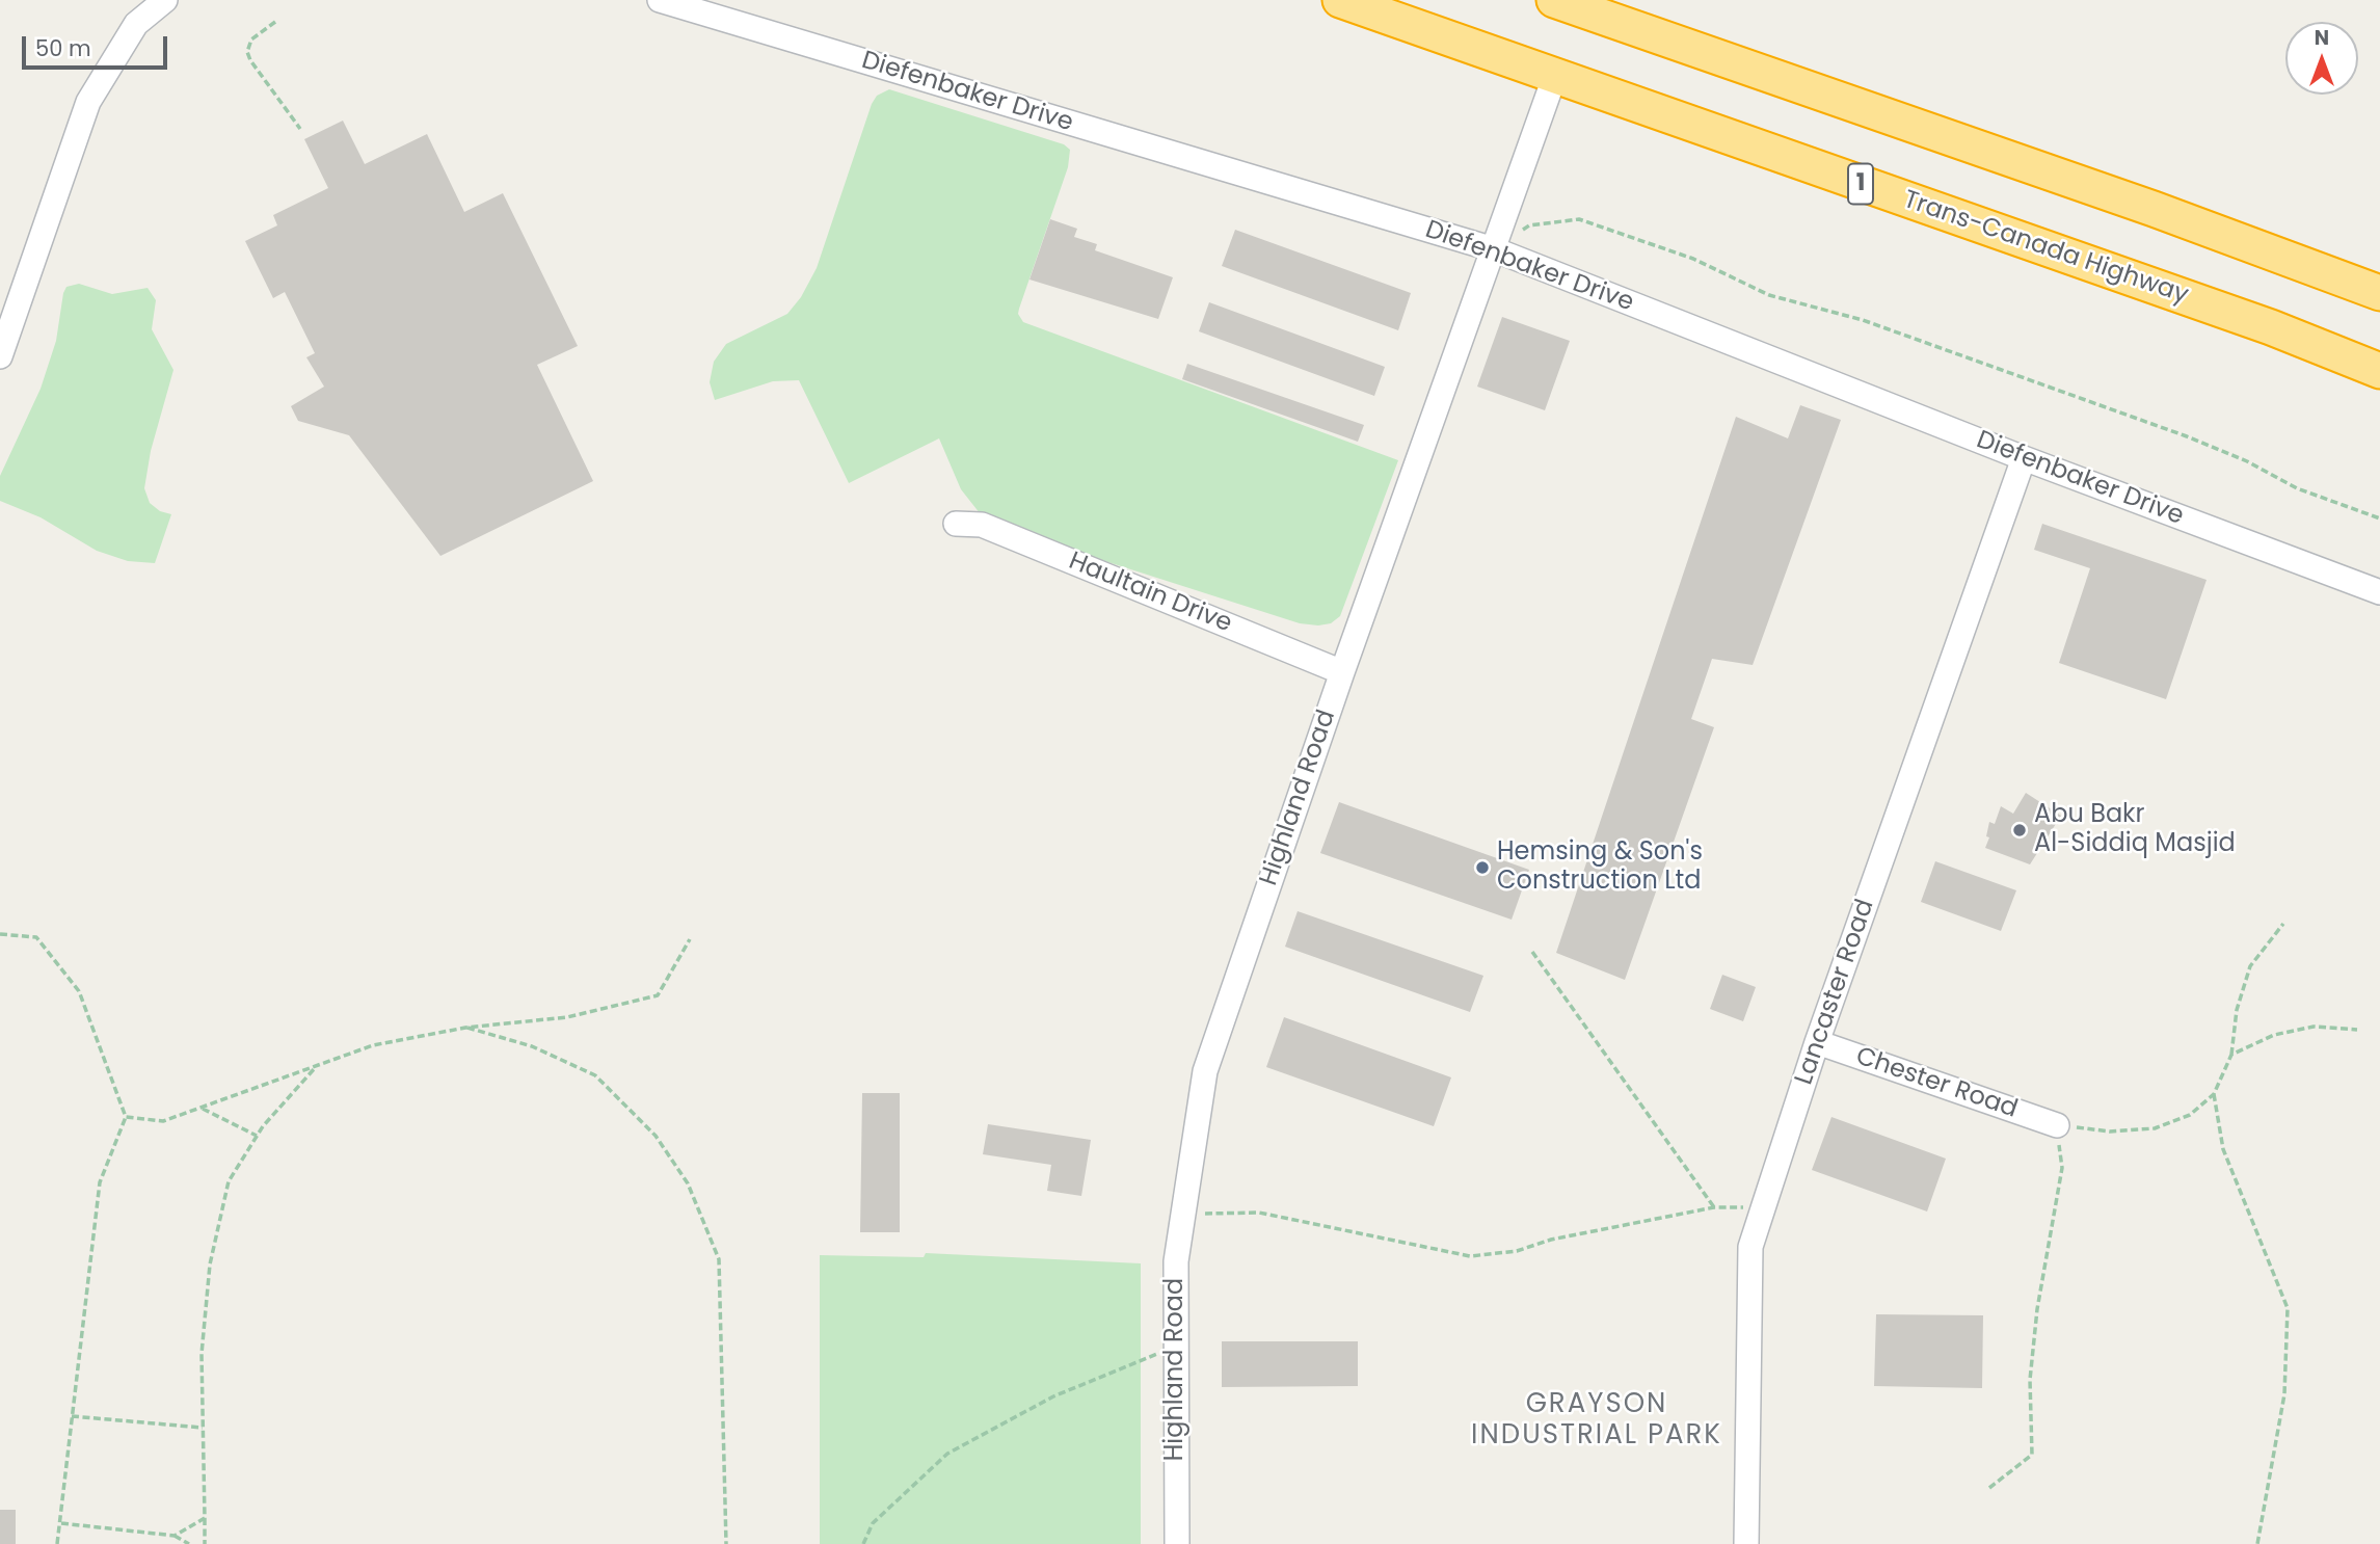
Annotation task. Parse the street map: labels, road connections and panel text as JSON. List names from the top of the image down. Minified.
{"streets":{"highway":["1","Trans-Canada Highway"],"street":["Diefenbaker Drive","Haultain Drive","Highland Road","Lancaster Road","Chester Road"]},"crossings":[["Diefenbaker Drive","Highland Road"],["Diefenbaker Drive","Lancaster Road"],["Trans-Canada Highway","Highland Road"],["Haultain Drive","Highland Road"],["Lancaster Road","Chester Road"]],"districts":["GRAYSON INDUSTRIAL PARK"],"places":["Abu Bakr Al-Siddiq Masjid","Hemsing & Son's Construction Ltd"],"scale_bar":"50 m","north":"top"}
